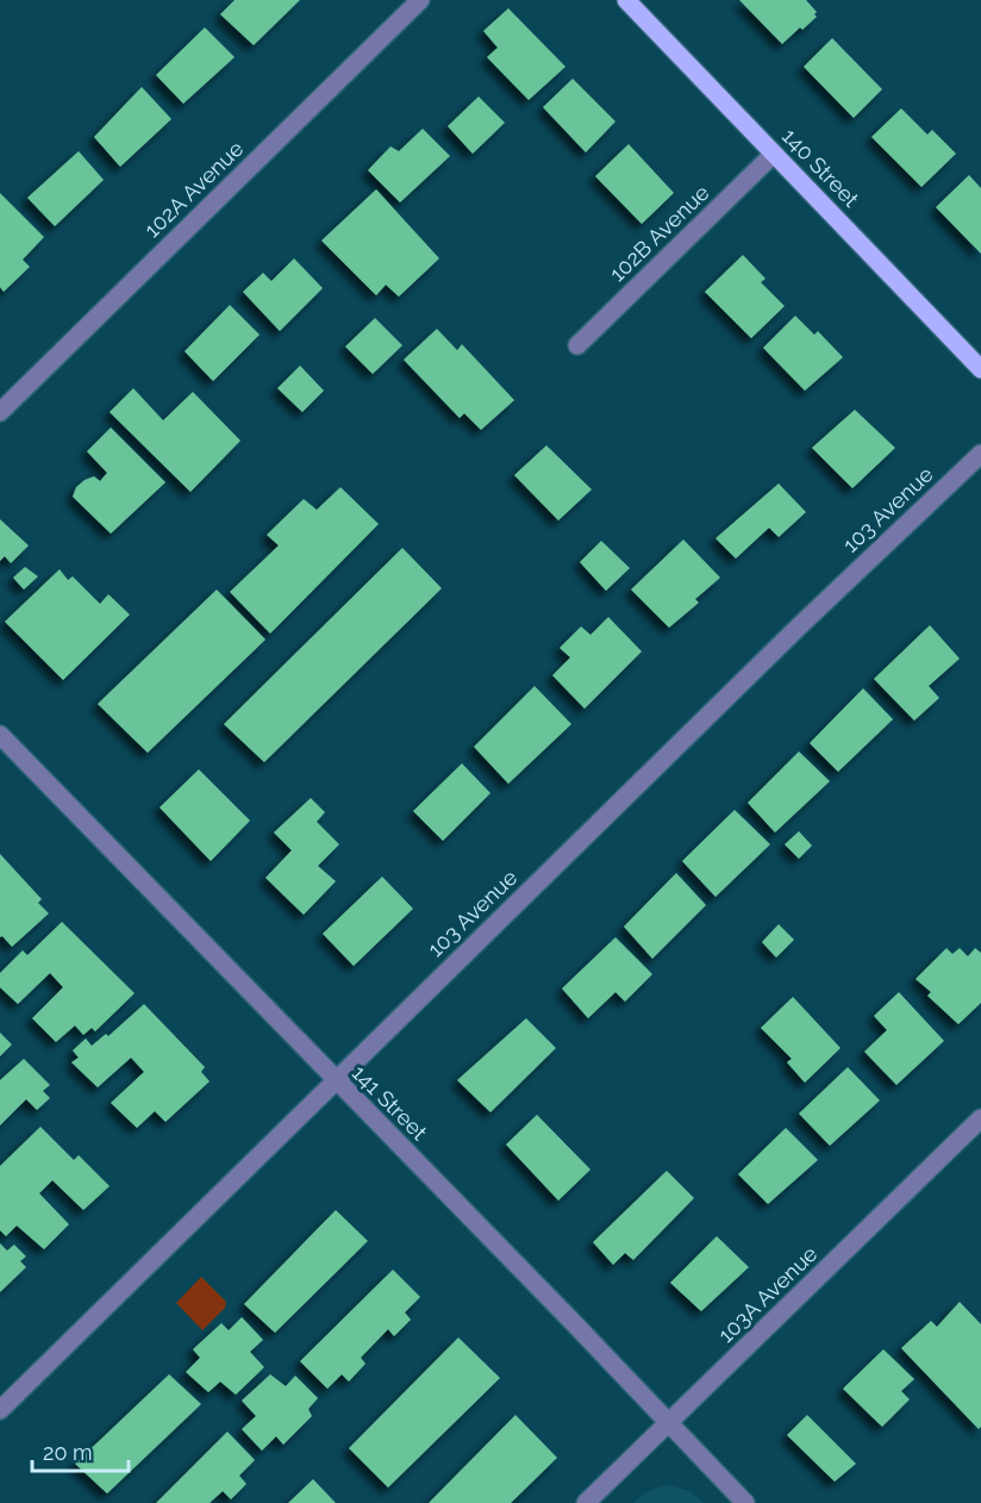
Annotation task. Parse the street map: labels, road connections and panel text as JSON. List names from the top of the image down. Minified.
{"streets":{"main road":["140 Street"],"street":["102A Avenue","102B Avenue","103 Avenue","141 Street","103A Avenue"]},"crossings":[["140 Street","102B Avenue"],["103 Avenue","141 Street"],["141 Street","103A Avenue"]],"scale_bar":"20 m"}
